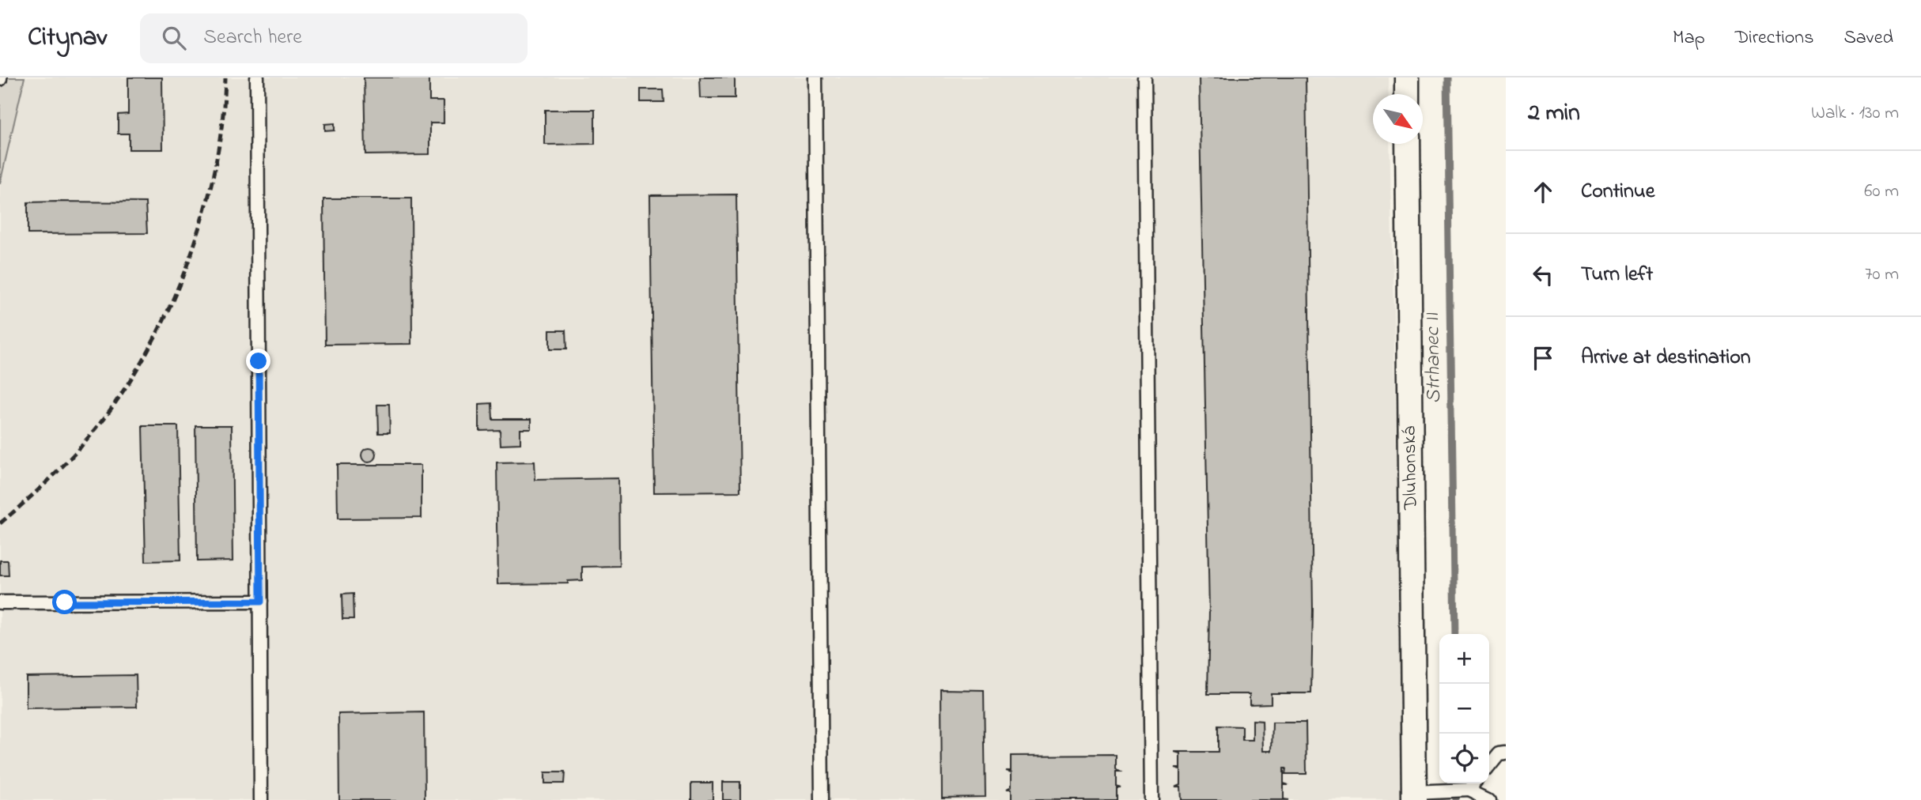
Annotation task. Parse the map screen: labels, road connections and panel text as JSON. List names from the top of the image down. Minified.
{"streets":{"street":["Dluhonská"]},"water":["Strhanec II"],"north":"bottom right","page":{"header":"Citynav","search":"Search here","nav":["Map","Directions","Saved"],"heading":["2 min","Walk · 130 m"],"list":[["Continue","60 m"],["Turn left","70 m"],"Arrive at destination"],"map_buttons":["+","−"]}}
